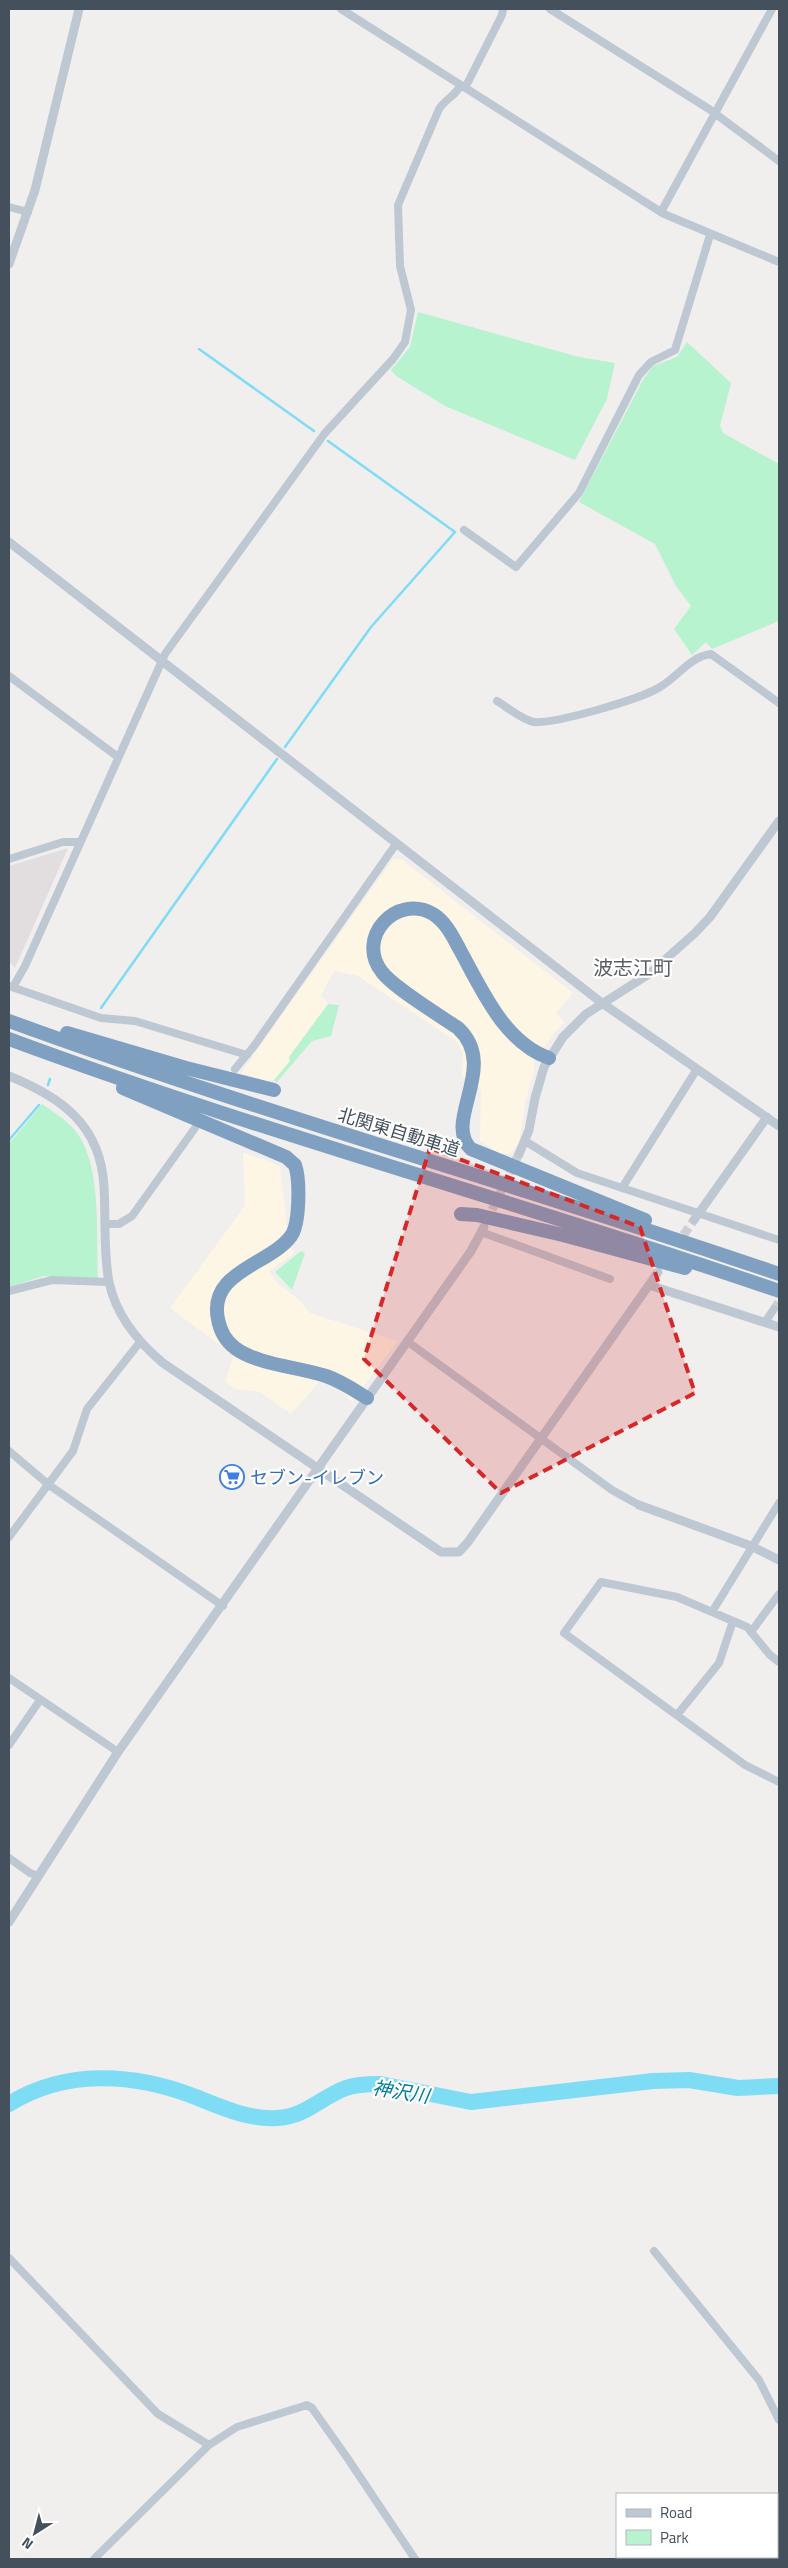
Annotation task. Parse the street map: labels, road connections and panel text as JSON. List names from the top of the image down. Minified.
{"streets":{"highway":["北関東自動車道"]},"districts":["波志江町"],"water":["神沢川"],"places":{"supermarket":["セブン-イレブン"]},"legend":["Road","Park"],"north":"bottom left"}
